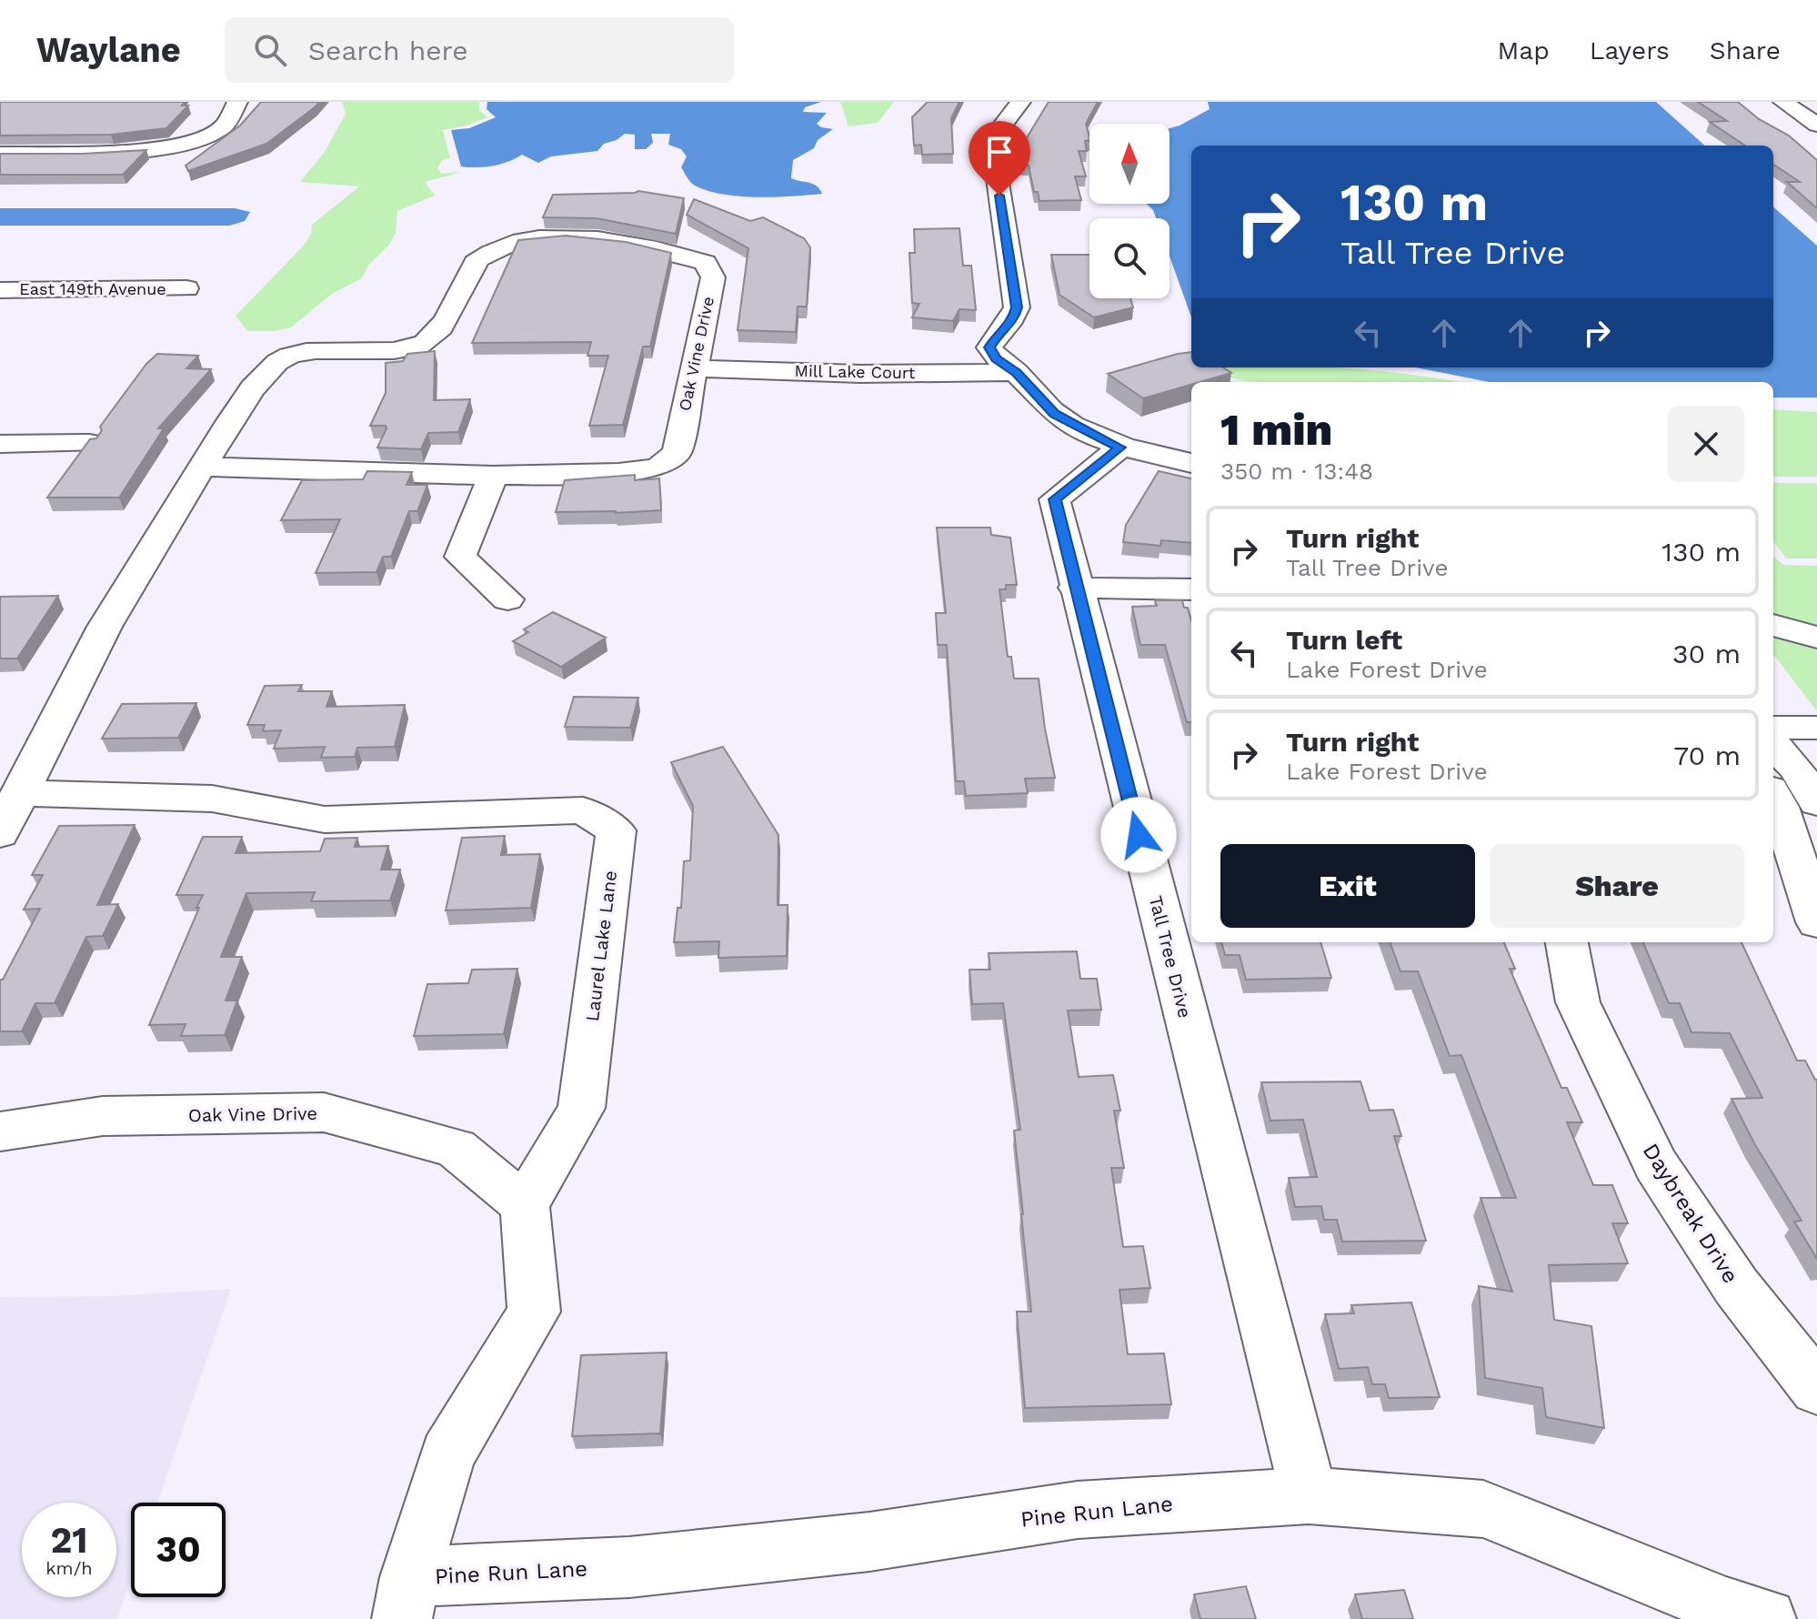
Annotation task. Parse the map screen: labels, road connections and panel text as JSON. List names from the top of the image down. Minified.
{"streets":{"street":["East 149th Avenue","Oak Vine Drive","Mill Lake Court","Laurel Lake Lane","Tall Tree Drive","Daybreak Drive","Pine Run Lane"]},"crossings":[["Oak Vine Drive","Mill Lake Court"],["Oak Vine Drive","Laurel Lake Lane"],["Tall Tree Drive","Pine Run Lane"]],"north":"top","page":{"header":"Waylane","search":"Search here","nav":["Map","Layers","Share"],"turn":["130 m","Tall Tree Drive"],"heading":["1 min","350 m · 13:48"],"list":[{"name":"Turn right","note":"Tall Tree Drive","value":"130 m"},{"name":"Turn left","note":"Lake Forest Drive","value":"30 m"},{"name":"Turn right","note":"Lake Forest Drive","value":"70 m"}],"buttons":["Exit","Share"],"speed":"21 km/h","limit":"30"}}
